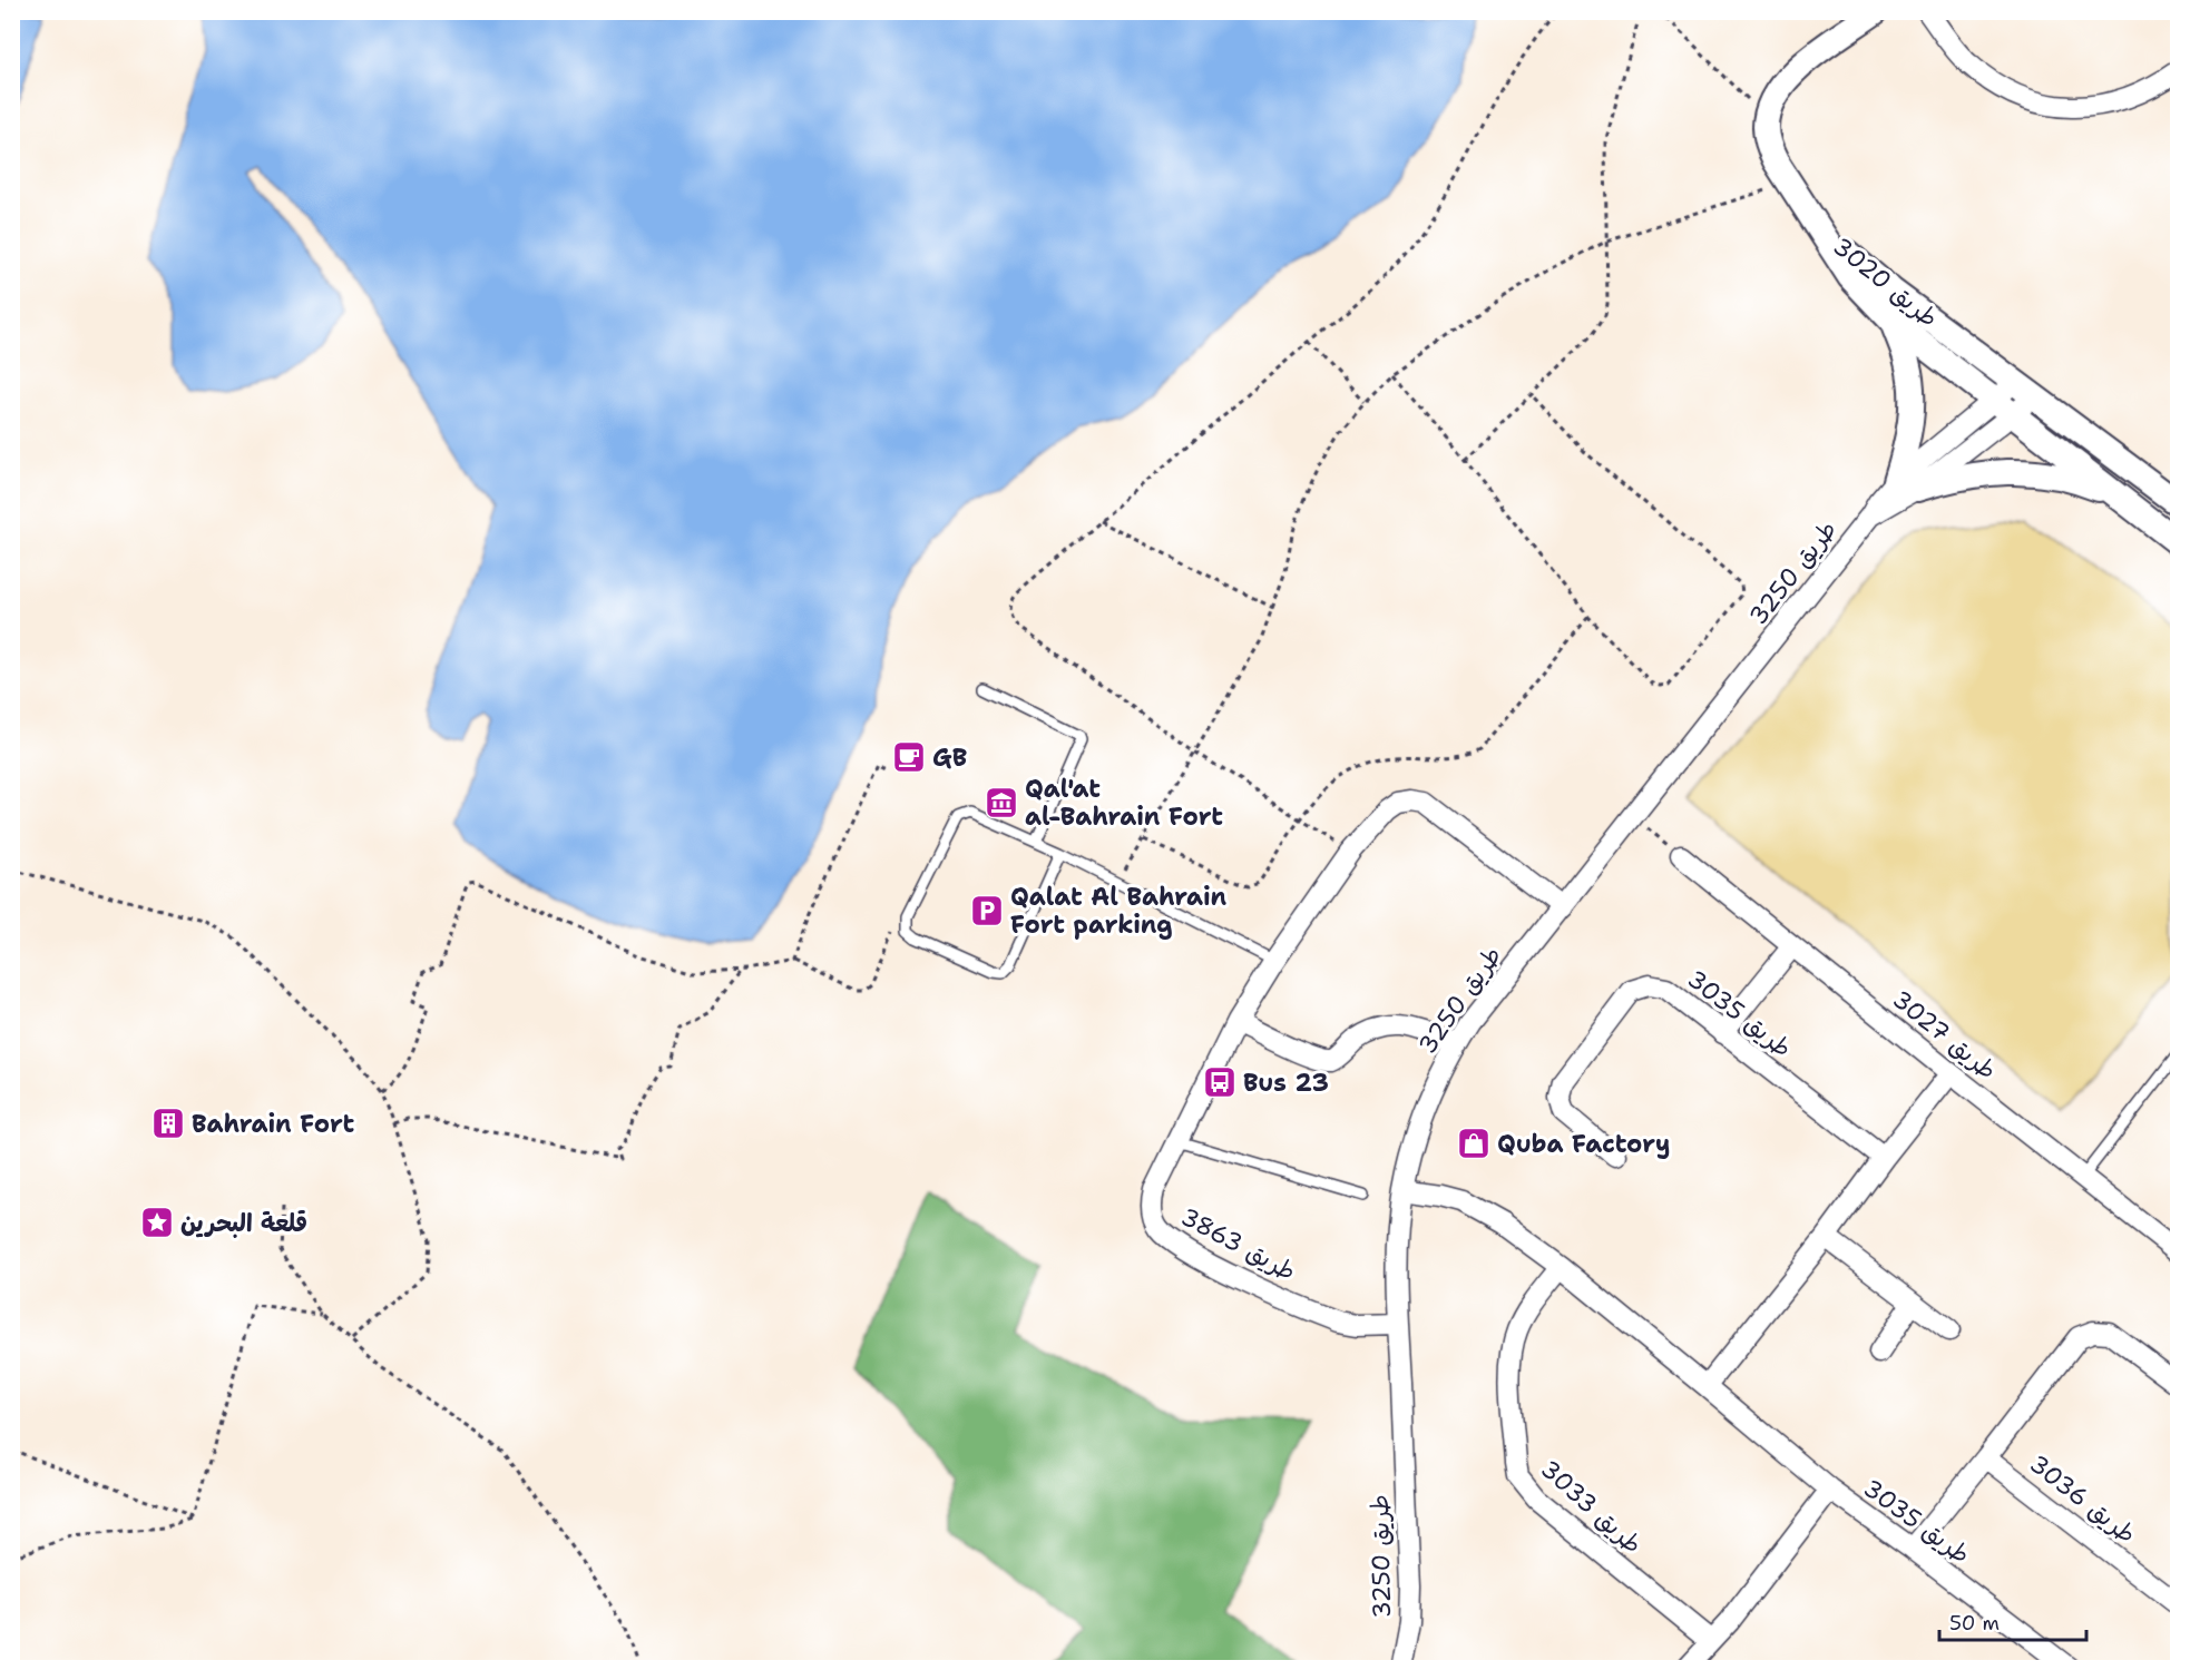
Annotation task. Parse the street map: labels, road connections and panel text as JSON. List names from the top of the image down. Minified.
{"streets":{"street":["طريق 3020","طريق 3250","طريق 3035","طريق 3027","طريق 3863","طريق 3036","طريق 3033"]},"crossings":[["طريق 3020","طريق 3250"],["طريق 3250","طريق 3035"],["طريق 3250","طريق 3863"],["طريق 3035","طريق 3033"]],"places":{"cafe":["GB"],"museum":["Qal'at al-Bahrain Fort"],"parking":["Qalat Al Bahrain Fort parking"],"bus stop":["Bus 23"],"building":["Bahrain Fort"],"shop":["Quba Factory"],"place":["قلعة البحرين"]},"scale_bar":"50 m"}
